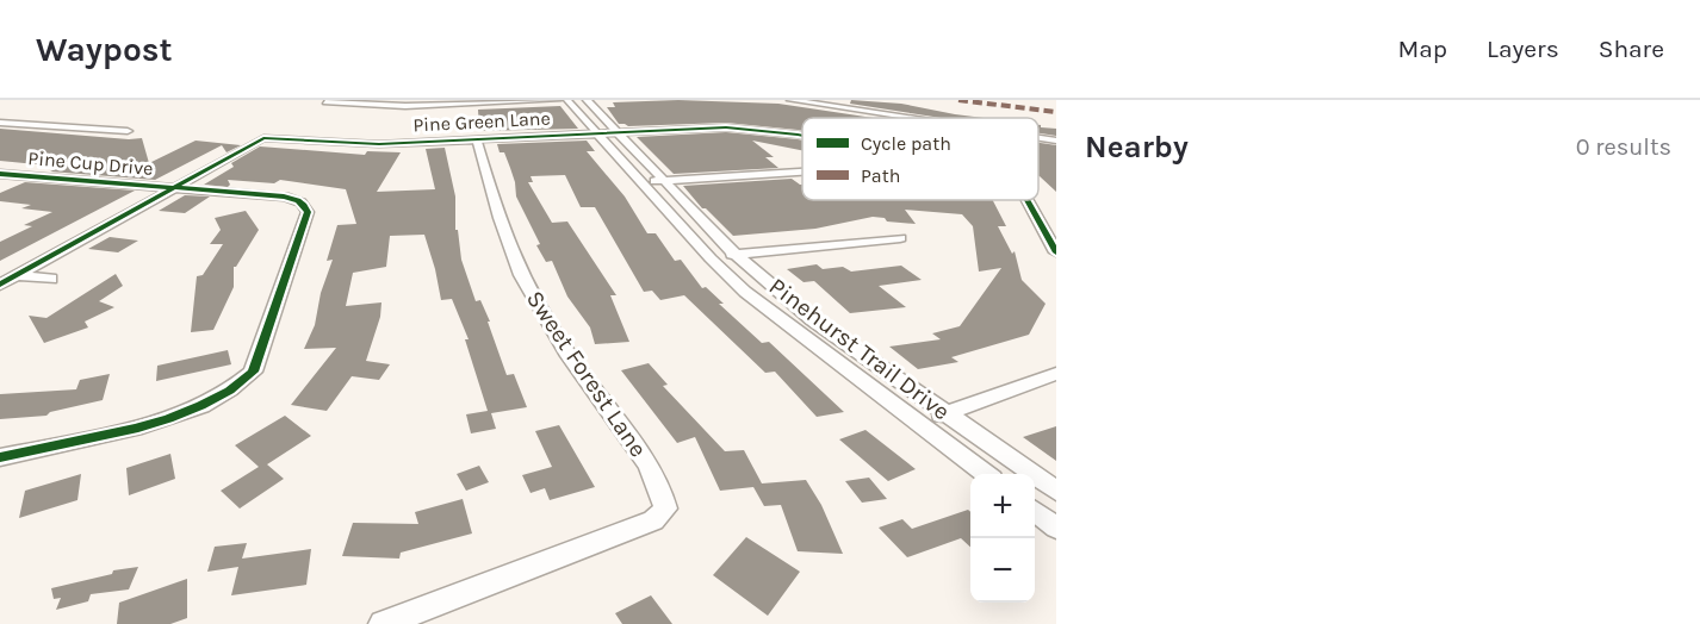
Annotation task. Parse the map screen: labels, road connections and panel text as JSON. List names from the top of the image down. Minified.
{"streets":{"street":["Pine Green Lane","Pine Cup Drive","Pinehurst Trail Drive","Sweet Forest Lane"]},"crossings":[["Pine Green Lane","Pine Cup Drive"],["Pine Green Lane","Pinehurst Trail Drive"],["Pine Green Lane","Sweet Forest Lane"]],"legend":["Cycle path","Path"],"page":{"header":"Waypost","nav":["Map","Layers","Share"],"heading":["Nearby","0 results"],"map_buttons":["+","−"]}}
